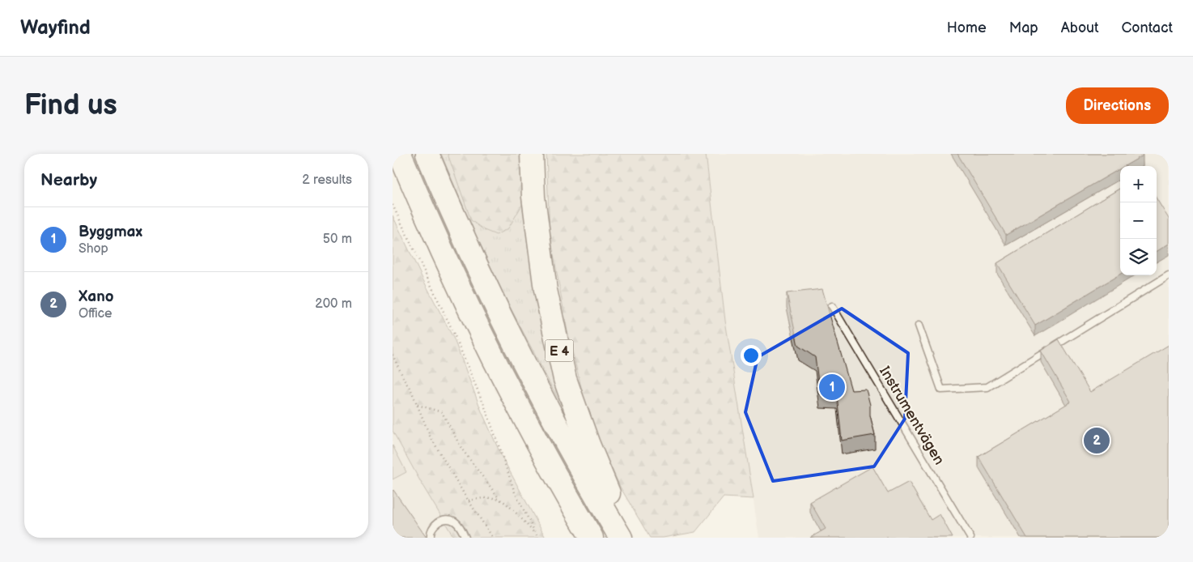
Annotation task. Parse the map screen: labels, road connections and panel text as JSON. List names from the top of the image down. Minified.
{"streets":{"highway":["E 4"],"lane":["Instrumentvägen"]},"page":{"header":"Wayfind","nav":["Home","Map","About","Contact"],"buttons":"Directions","title":"Find us","heading":["Nearby","2 results"],"map_buttons":["+","−"],"list":[{"mark":"1","name":"Byggmax","note":"Shop","value":"50 m"},{"mark":"2","name":"Xano","note":"Office","value":"200 m"}],"pins":["1","2"]}}
